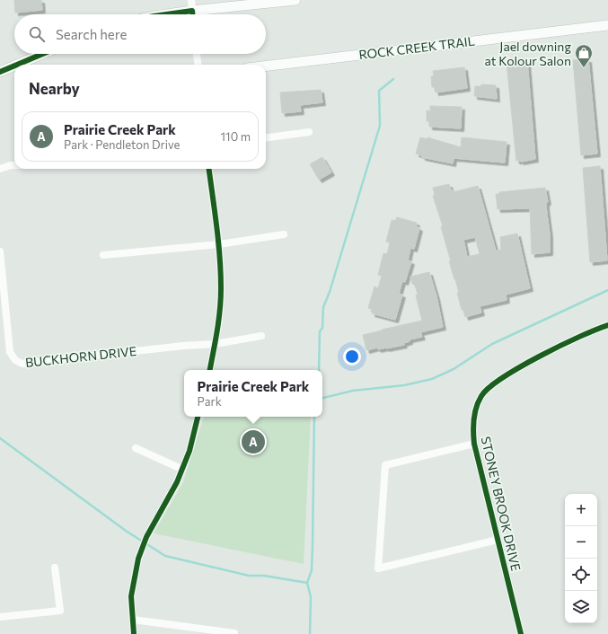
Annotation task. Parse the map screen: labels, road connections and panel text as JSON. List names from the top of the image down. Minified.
{"streets":{"street":["ROCK CREEK TRAIL","BUCKHORN DRIVE","STONEY BROOK DRIVE"]},"places":{"shop":["Jael downing at Kolour Salon"]},"page":{"search":"Search here","heading":"Nearby","list":[{"mark":"A","name":"Prairie Creek Park","note":"Park · Pendleton Drive","value":"110 m"}],"popup":["Prairie Creek Park","Park"],"pins":"A","map_buttons":["+","−"]}}
